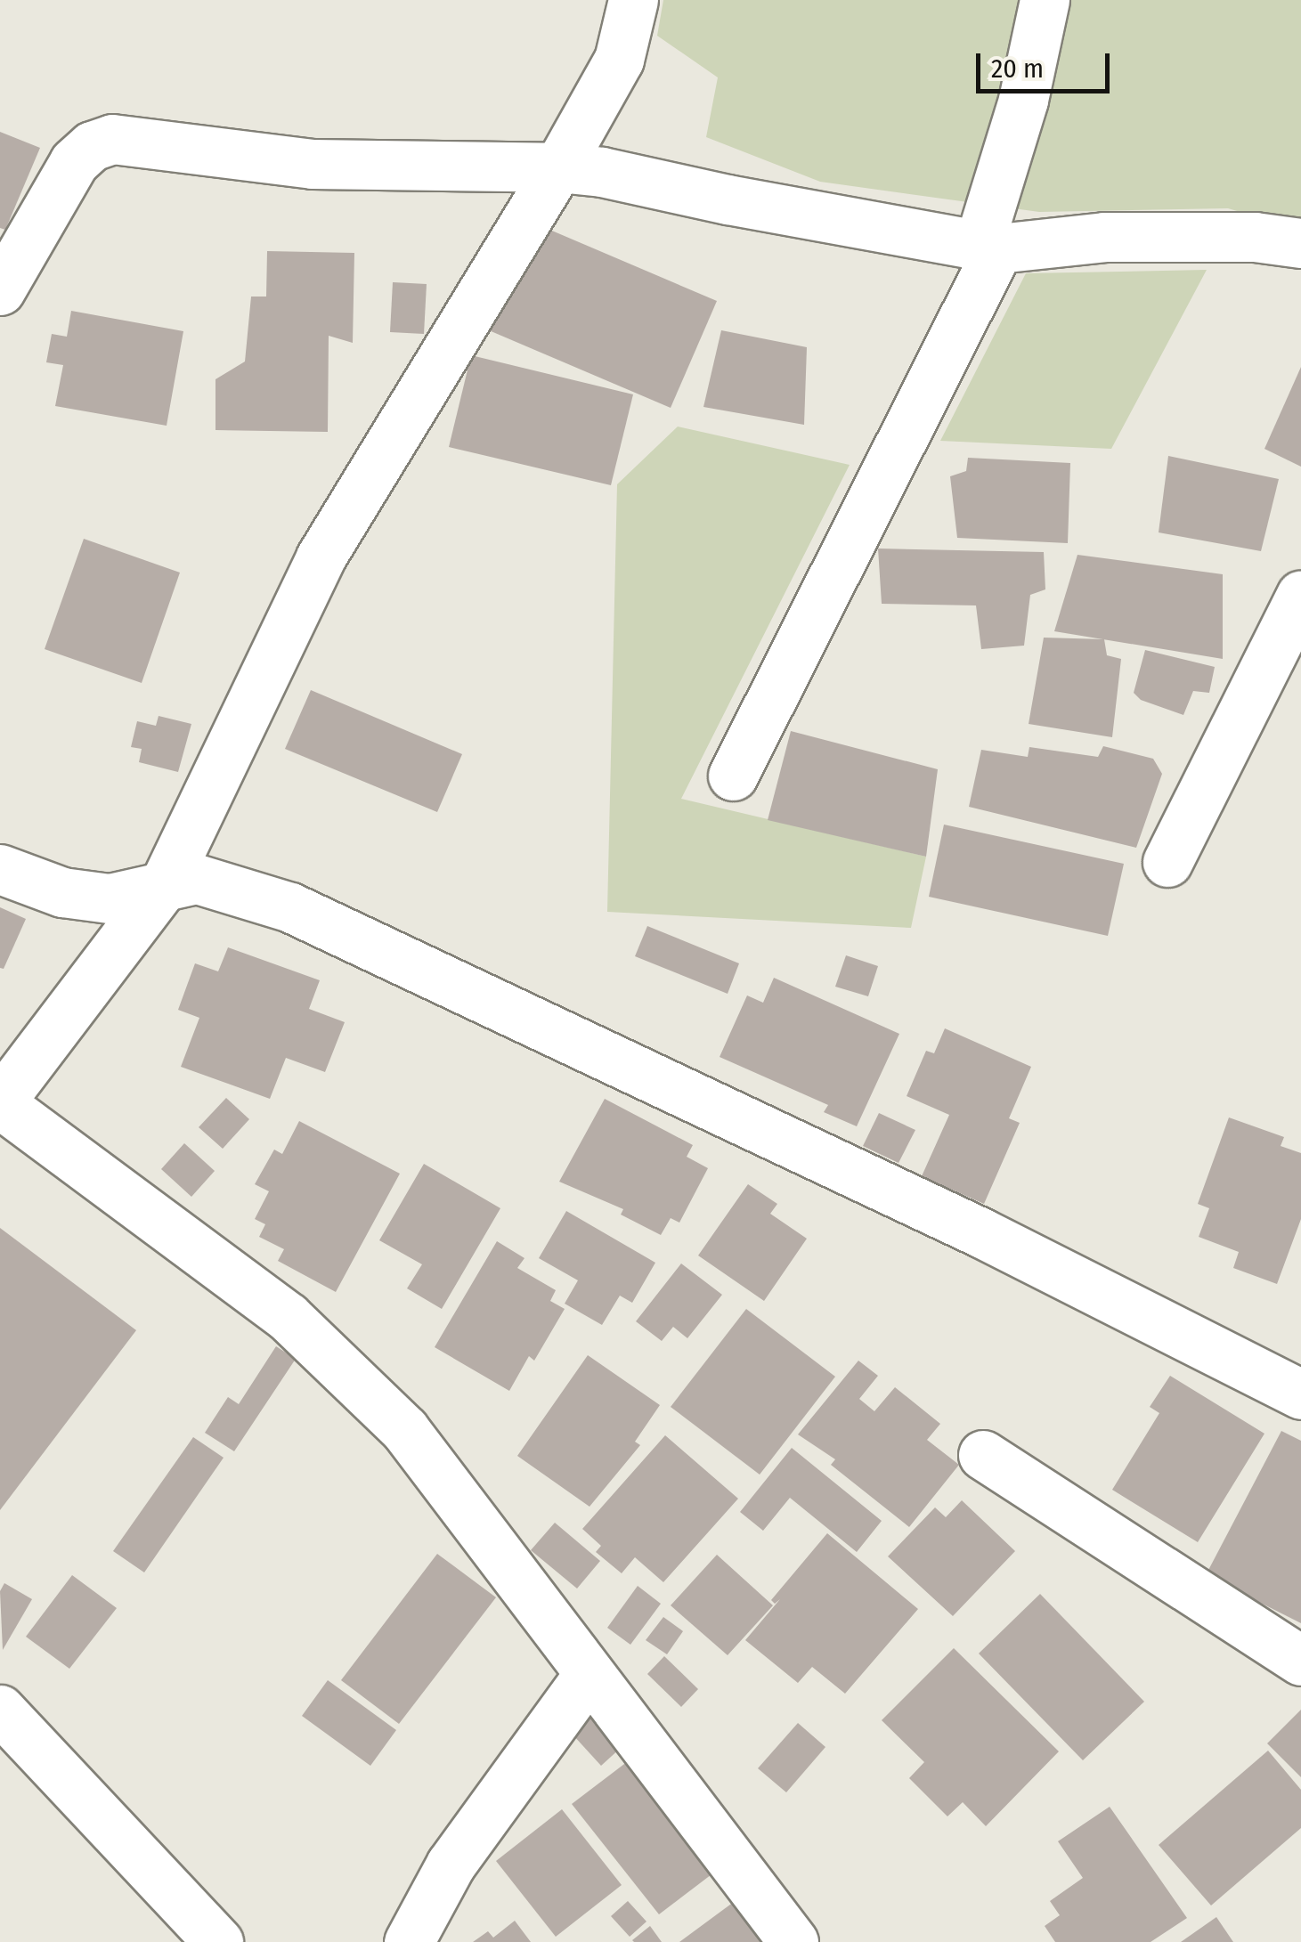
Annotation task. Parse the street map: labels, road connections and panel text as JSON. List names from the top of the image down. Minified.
{"scale_bar":"20 m"}
